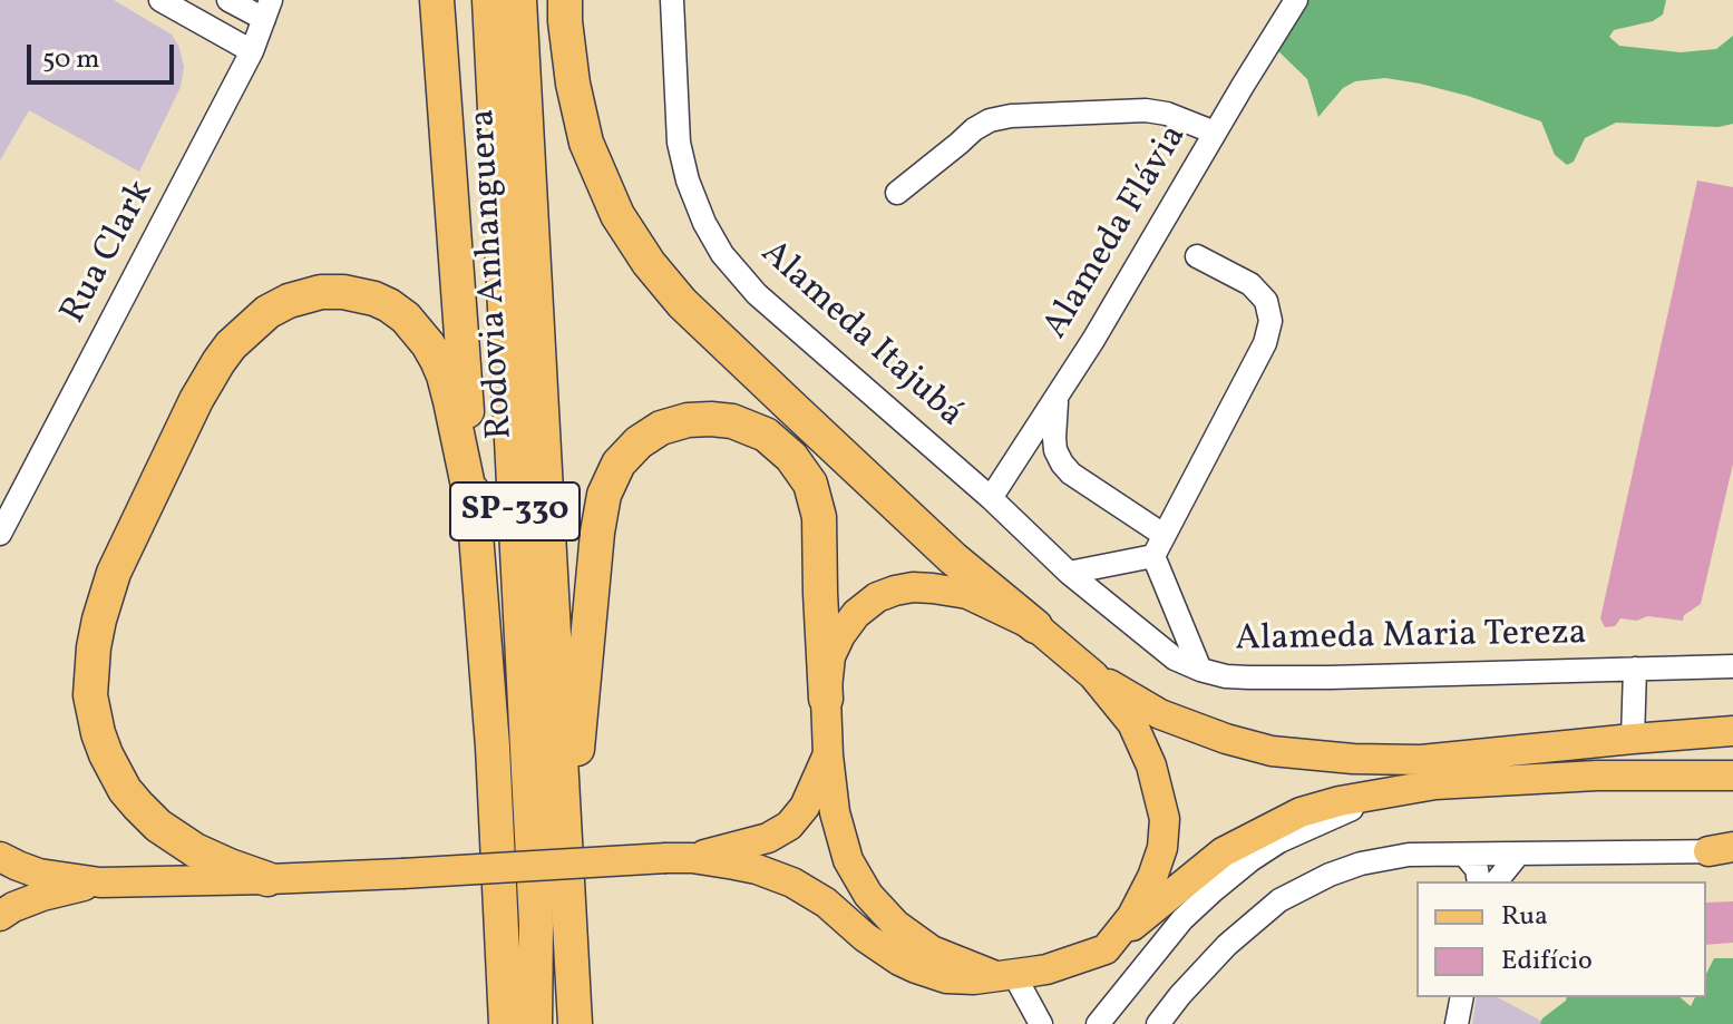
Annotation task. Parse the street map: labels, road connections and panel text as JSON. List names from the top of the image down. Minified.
{"streets":{"highway":["Rodovia Anhanguera","SP-330"],"street":["Alameda Flávia","Rua Clark","Alameda Itajubá","Alameda Maria Tereza"]},"crossings":[["Alameda Flávia","Alameda Itajubá"],["Alameda Flávia","Alameda Maria Tereza"],["Alameda Itajubá","Alameda Maria Tereza"]],"legend":["Rua","Edifício"],"scale_bar":"50 m"}
